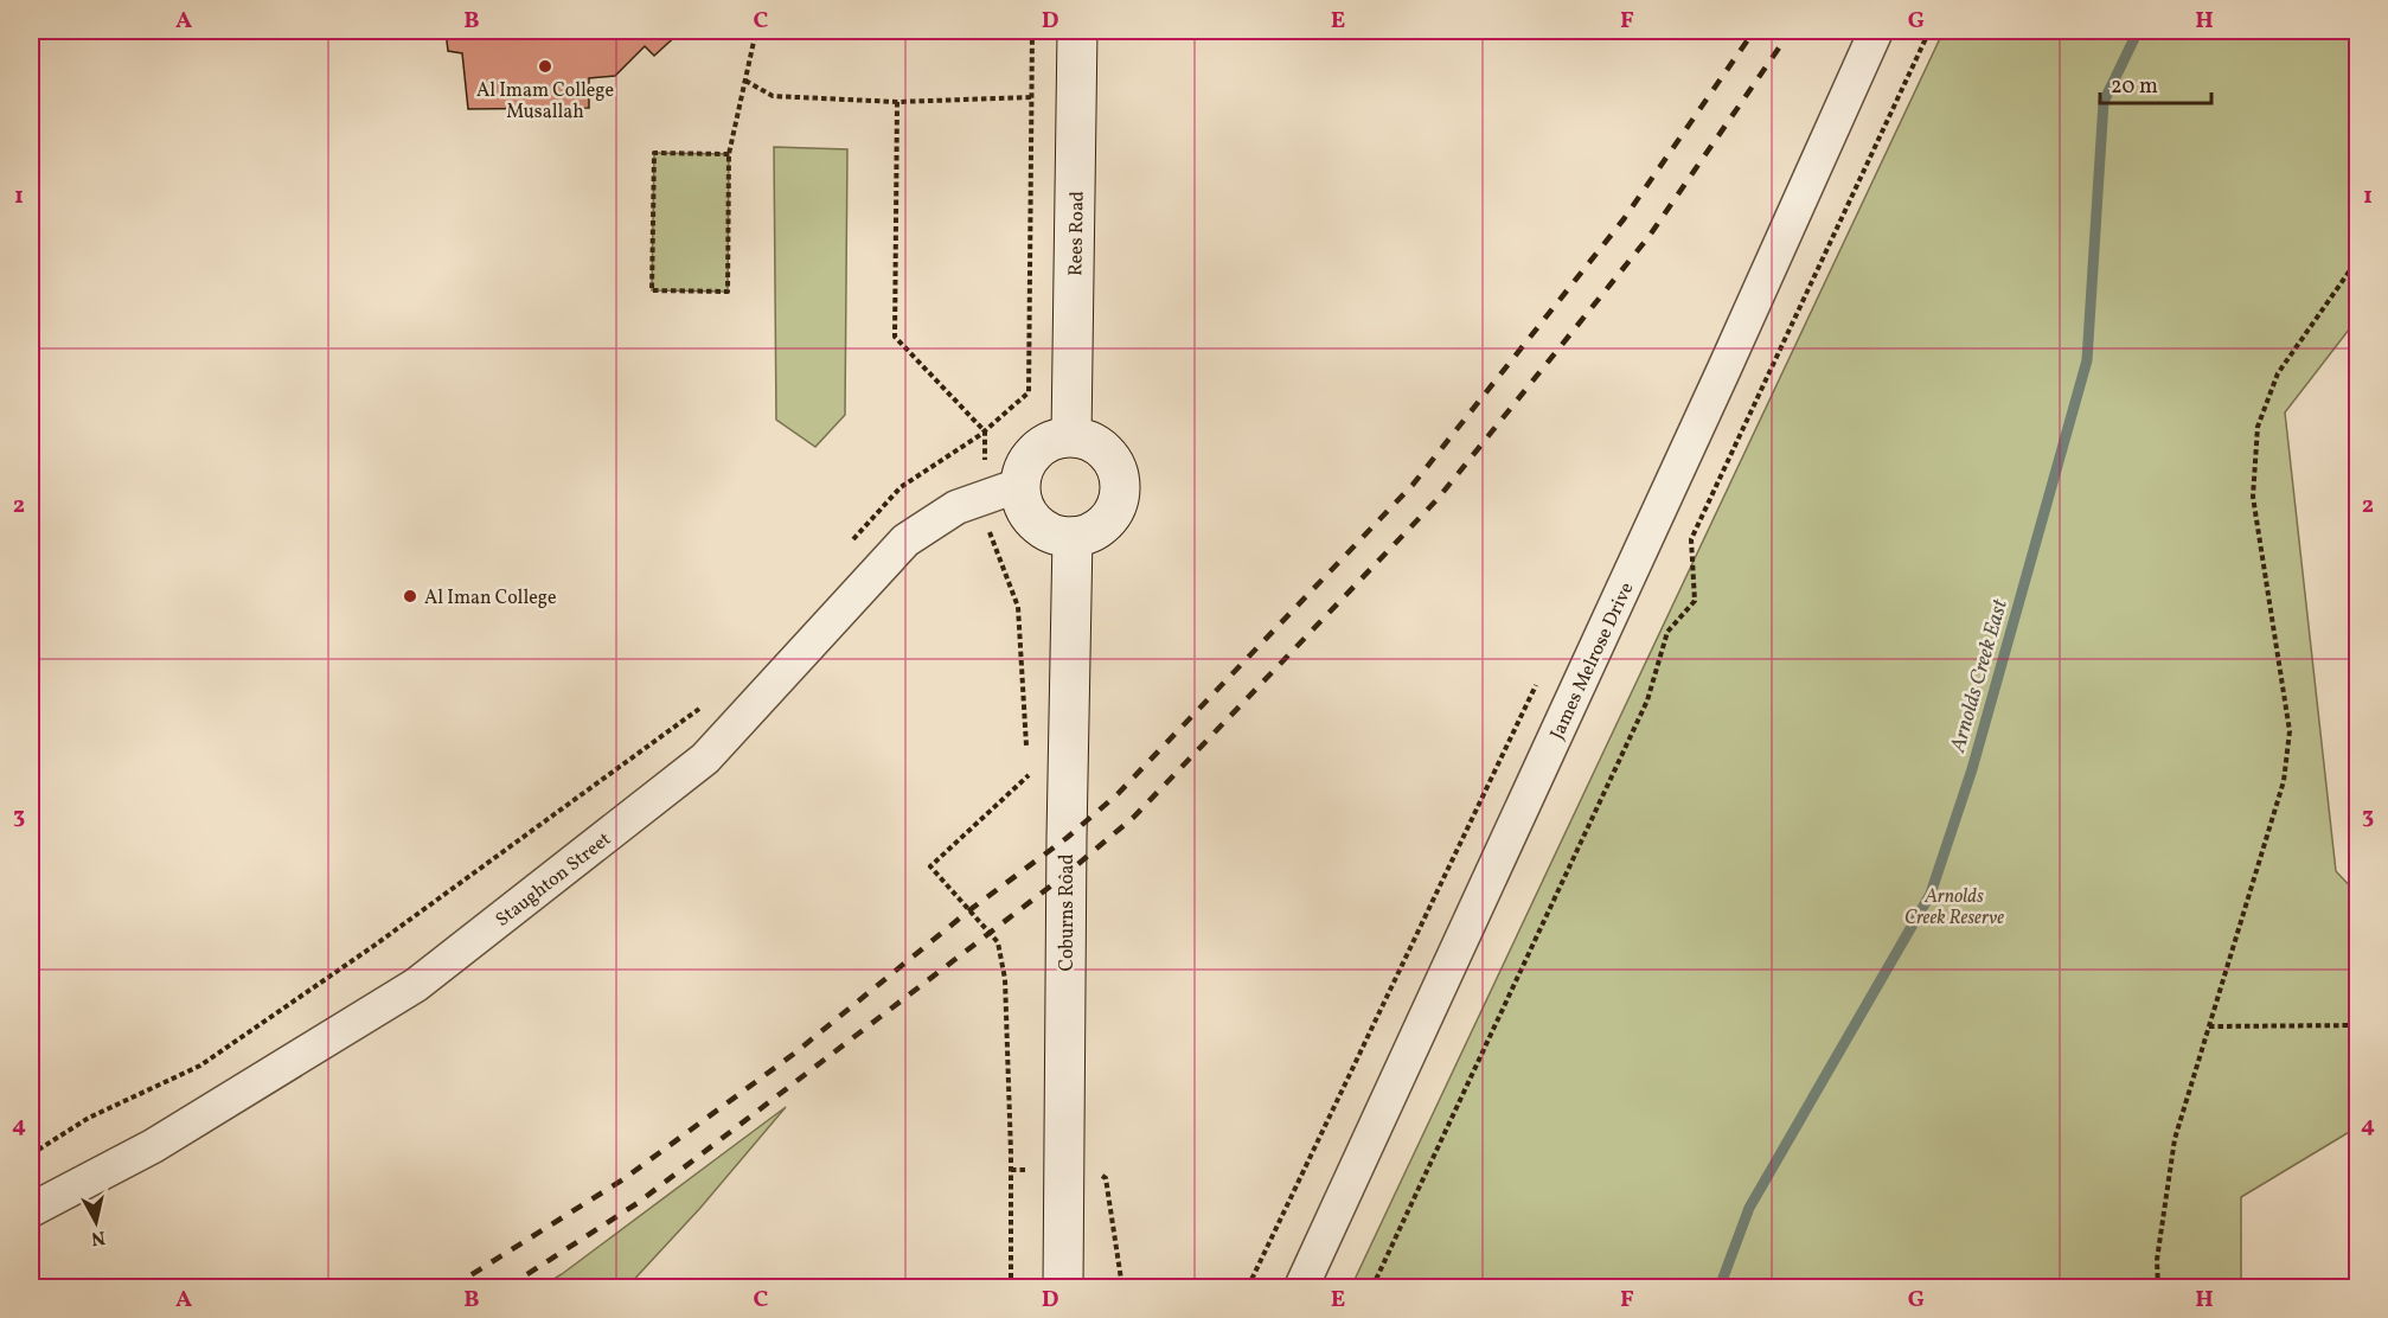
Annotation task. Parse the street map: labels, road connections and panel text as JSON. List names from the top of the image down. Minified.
{"streets":{"street":["Rees Road","James Melrose Drive","Staughton Street","Coburns Road"]},"crossings":[["Rees Road","Staughton Street"],["Rees Road","Coburns Road"],["Staughton Street","Coburns Road"]],"water":["Arnolds Creek East"],"parks":["Arnolds Creek Reserve"],"places":["Al Imam College Musallah","Al Iman College"],"scale_bar":"20 m","north":"bottom","grid":{"columns":["A","B","C","D","E","F","G","H"],"rows":["1","2","3","4"]}}
